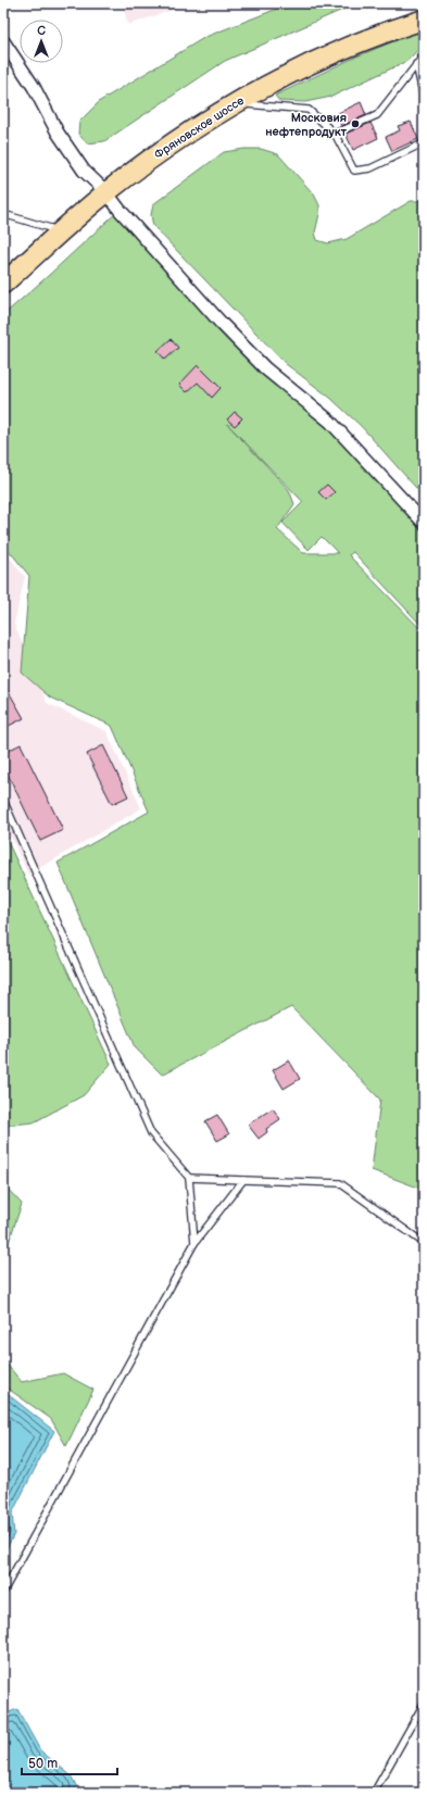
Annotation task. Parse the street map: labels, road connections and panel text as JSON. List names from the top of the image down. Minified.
{"streets":{"main road":["Фряновское шоссе"]},"places":["Московия нефтепродукт"],"scale_bar":"50 m","north":"top"}
